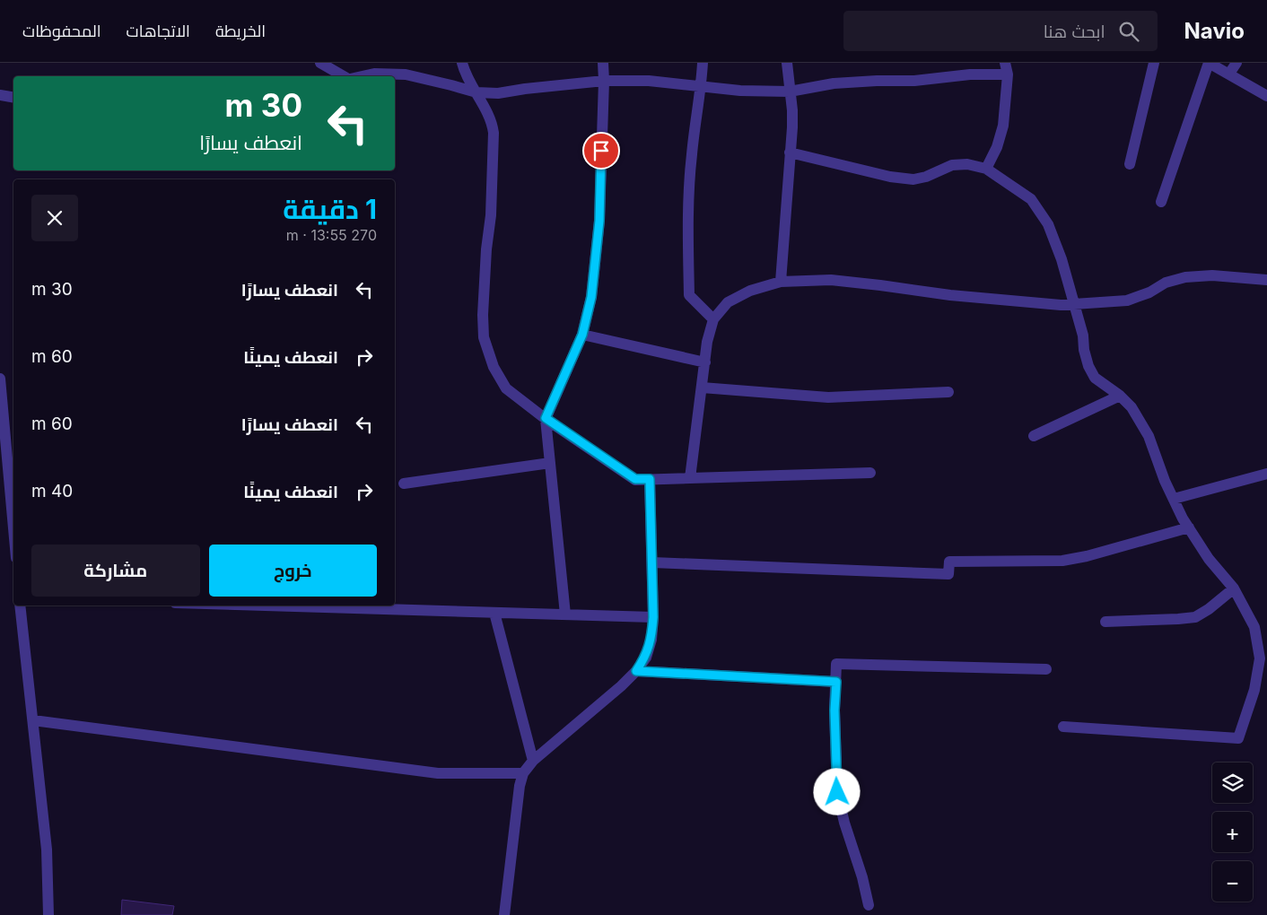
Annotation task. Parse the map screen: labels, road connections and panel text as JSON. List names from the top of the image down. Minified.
{"page":{"header":"Navio","search":"ابحث هنا","nav":["الخريطة","الاتجاهات","المحفوظات"],"turn":["30 m","انعطف يسارًا"],"heading":["1 دقيقة","270 m · 13:55"],"list":[{"name":"انعطف يسارًا","value":"30 m"},{"name":"انعطف يمينًا","value":"60 m"},{"name":"انعطف يسارًا","value":"60 m"},{"name":"انعطف يمينًا","value":"40 m"}],"buttons":["خروج","مشاركة"],"map_buttons":["+","−"]}}
